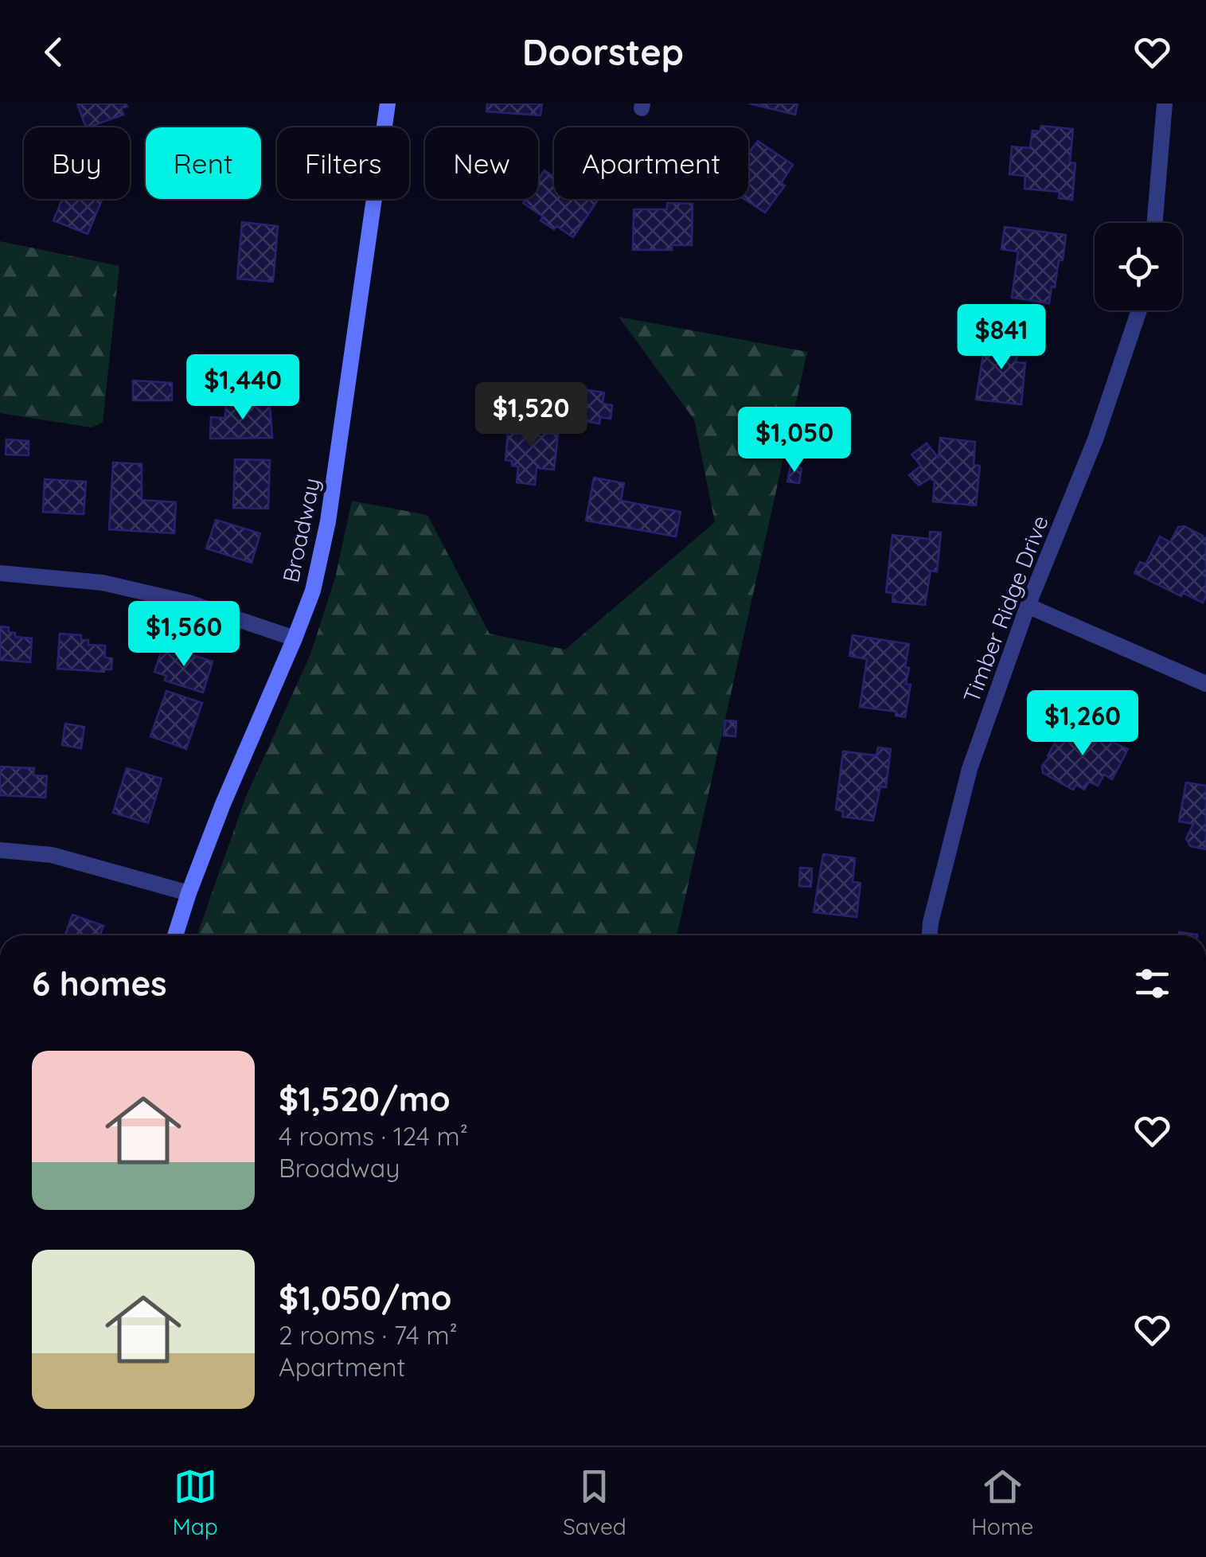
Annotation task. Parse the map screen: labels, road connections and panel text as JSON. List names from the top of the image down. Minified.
{"streets":{"main road":["Broadway"],"street":["Timber Ridge Drive"]},"page":{"header":"Doorstep","chip":["Buy","Rent","Filters","New","Apartment"],"price":["$841","$1,440","$1,520","$1,050","$1,560","$1,260"],"heading":"6 homes","list":[{"name":"$1,520/mo","note":"4 rooms · 124 m² · Broadway"},{"name":"$1,050/mo","note":"2 rooms · 74 m² · Apartment"}],"tabs":["Map","Saved","Home"]}}
